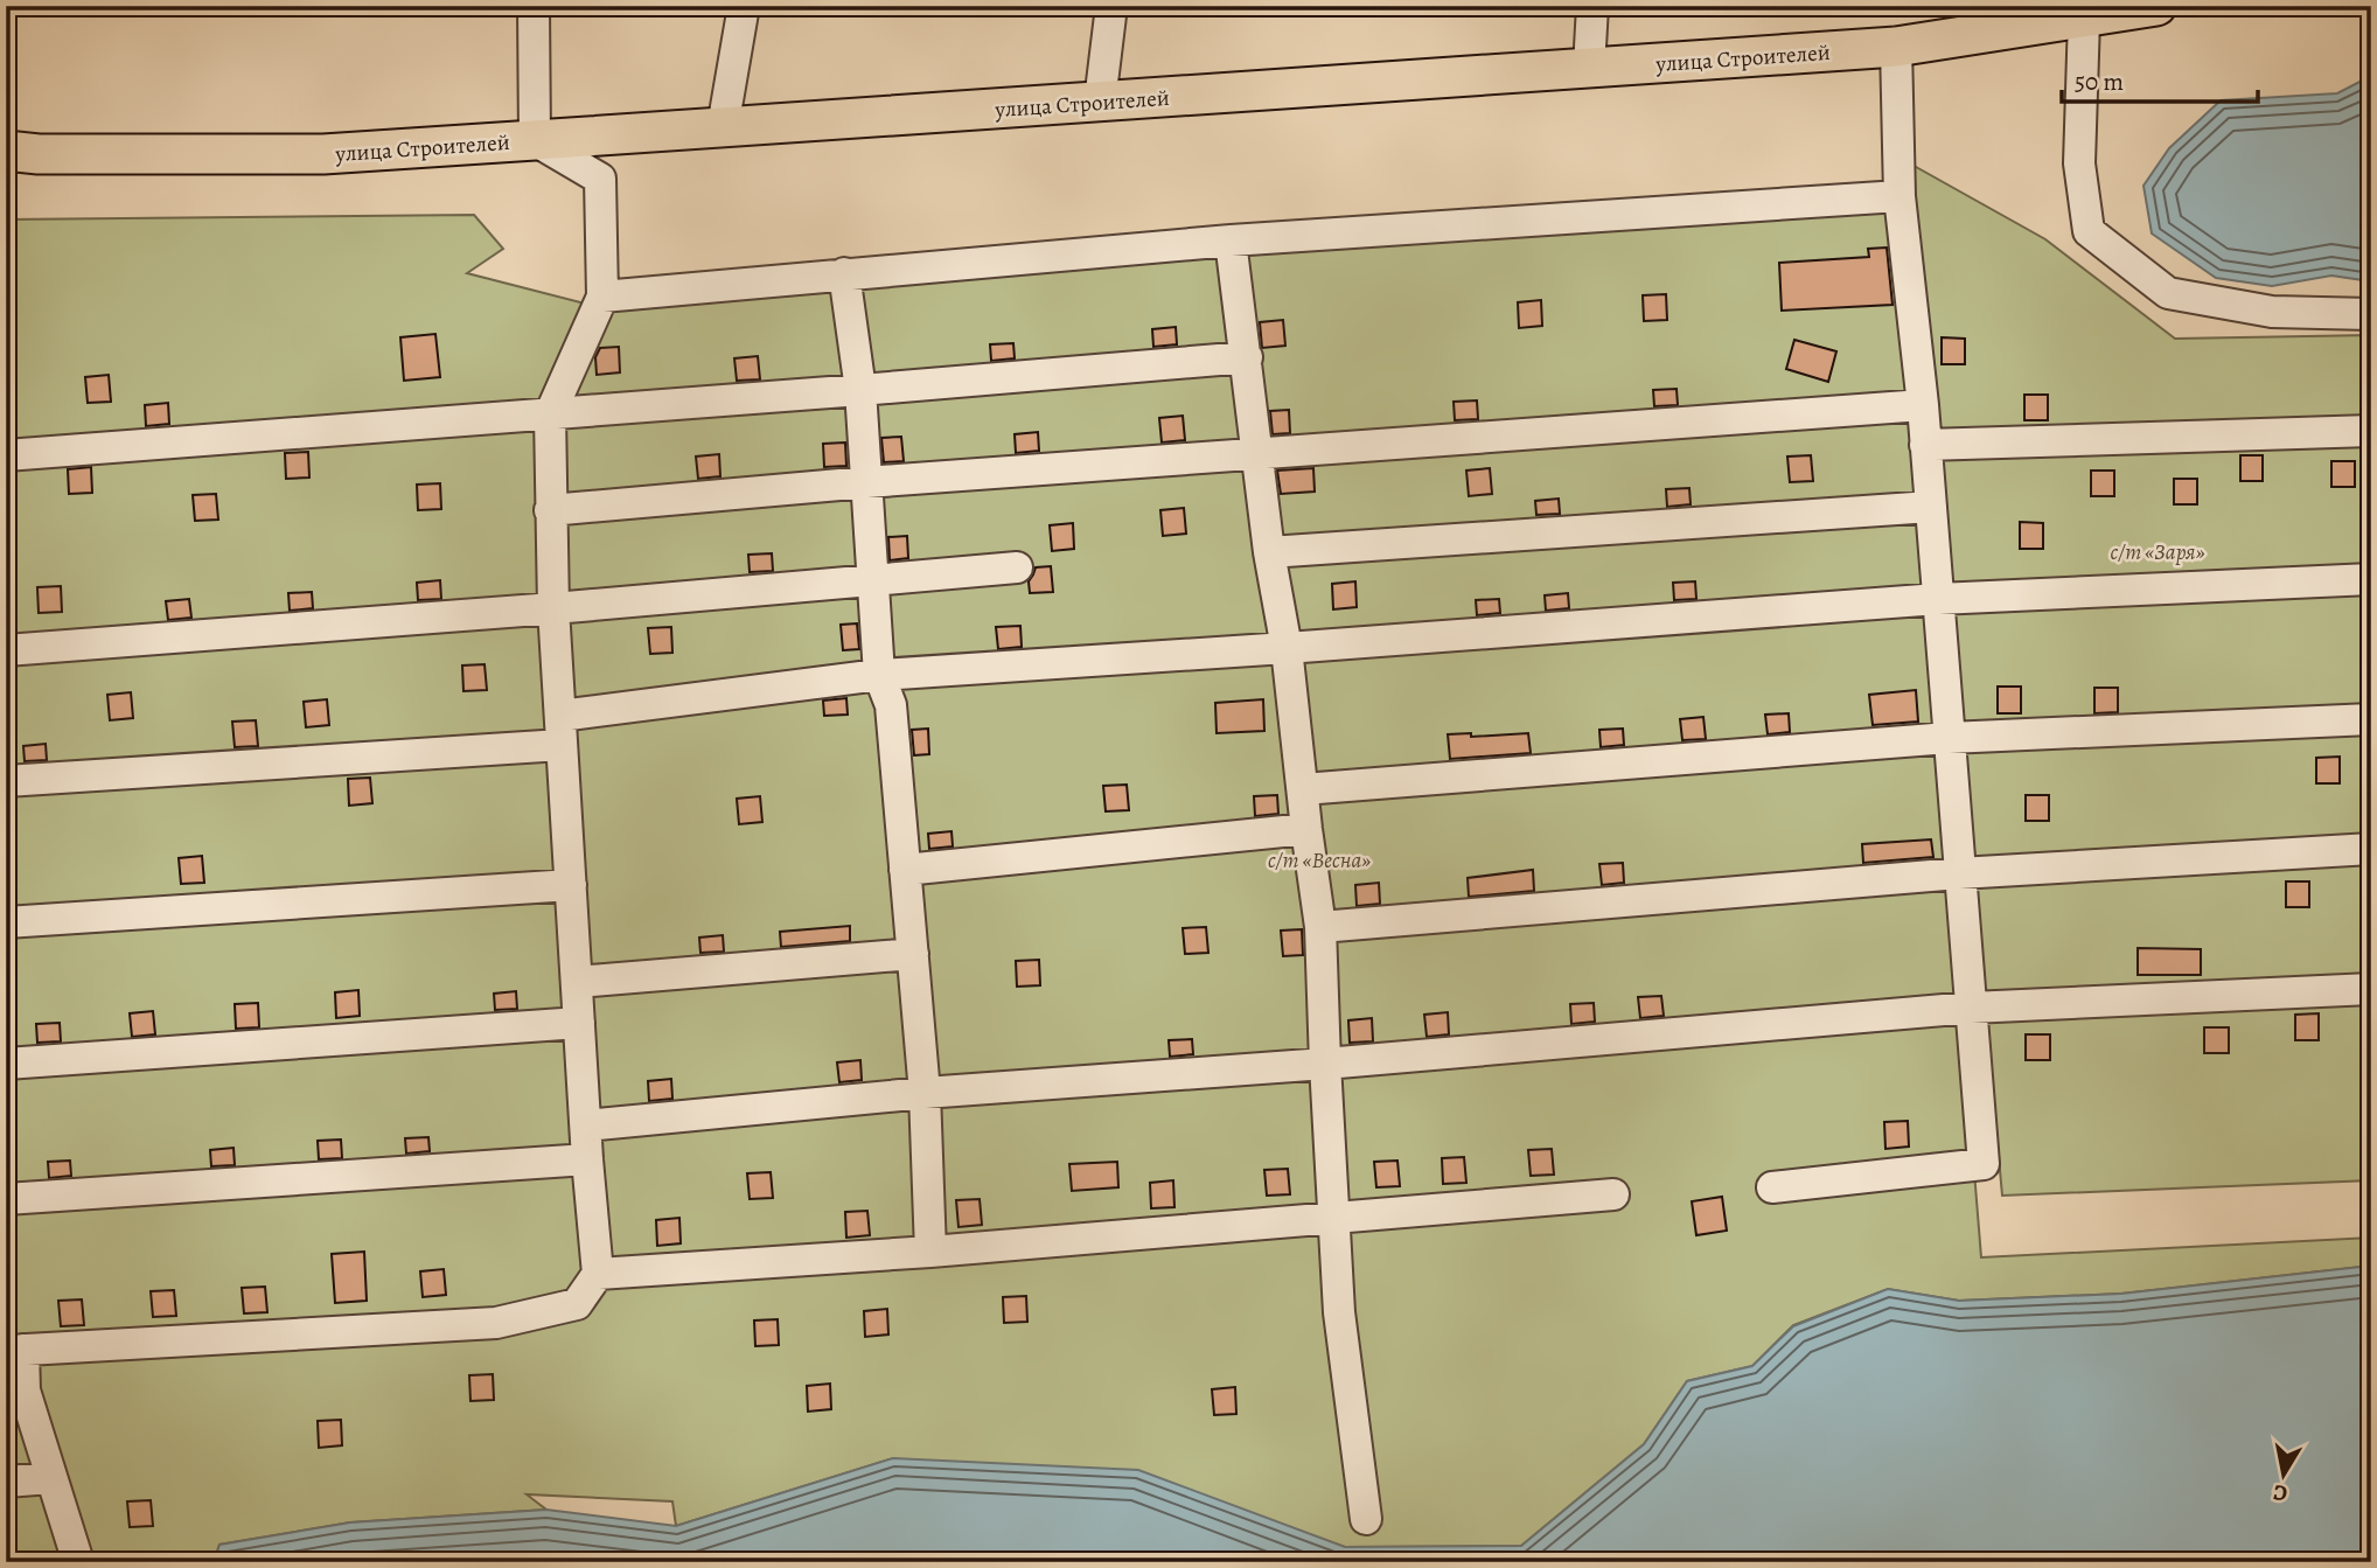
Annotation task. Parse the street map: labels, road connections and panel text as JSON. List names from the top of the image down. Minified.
{"streets":{"main road":["улица Строителей"]},"parks":["с/т «Заря»","с/т «Весна»"],"scale_bar":"50 m","north":"bottom"}
